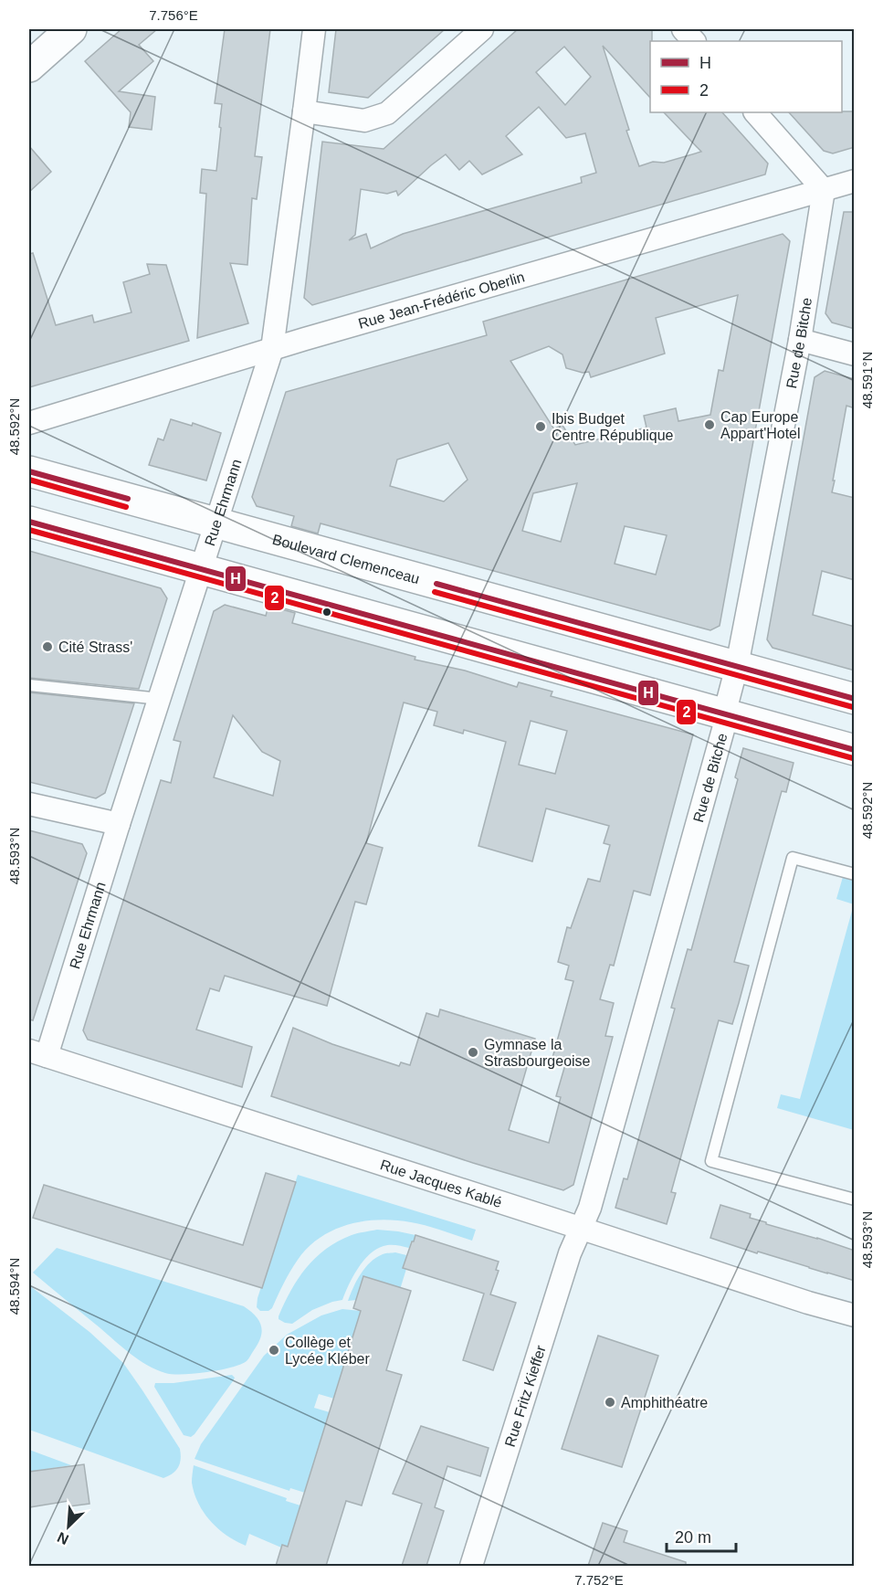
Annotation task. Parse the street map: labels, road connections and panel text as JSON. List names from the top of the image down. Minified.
{"streets":{"street":["Rue Jean-Frédéric Oberlin","Rue de Bitche","Rue Ehrmann","Boulevard Clemenceau","Rue Jacques Kablé","Rue Fritz Kieffer"]},"crossings":[["Rue Jean-Frédéric Oberlin","Rue de Bitche"],["Rue Jean-Frédéric Oberlin","Rue Ehrmann"],["Rue de Bitche","Boulevard Clemenceau"],["Rue de Bitche","Rue Jacques Kablé"],["Rue de Bitche","Rue Fritz Kieffer"],["Rue Ehrmann","Boulevard Clemenceau"],["Rue Ehrmann","Rue Jacques Kablé"],["Rue Jacques Kablé","Rue Fritz Kieffer"]],"places":["Cap Europe Appart'Hotel","Ibis Budget Centre République","Cité Strass'","Gymnase la Strasbourgeoise","Collège et Lycée Kléber","Amphithéatre"],"lines":["transit line H","transit line 2"],"legend":["H","2"],"scale_bar":"20 m","north":"bottom left","coordinates":["7.756°E","48.591°N","48.592°N","48.593°N","48.594°N","7.752°E"]}
